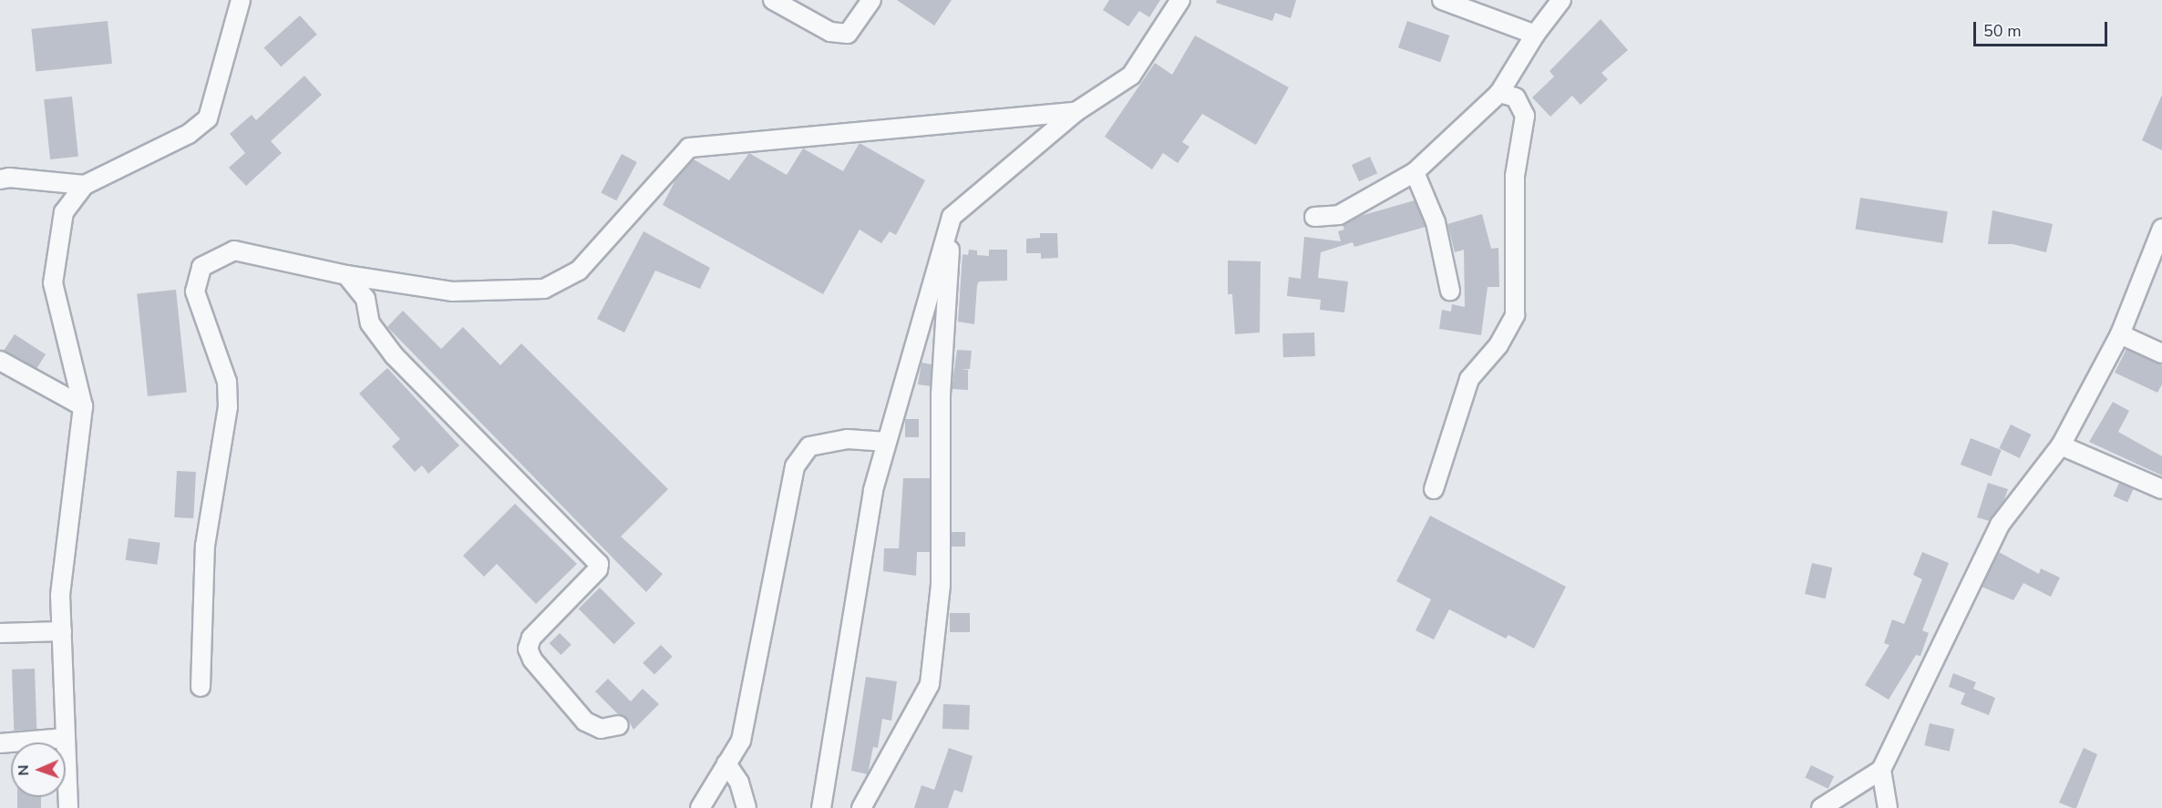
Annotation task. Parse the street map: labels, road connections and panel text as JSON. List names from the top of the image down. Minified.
{"scale_bar":"50 m","north":"left"}
